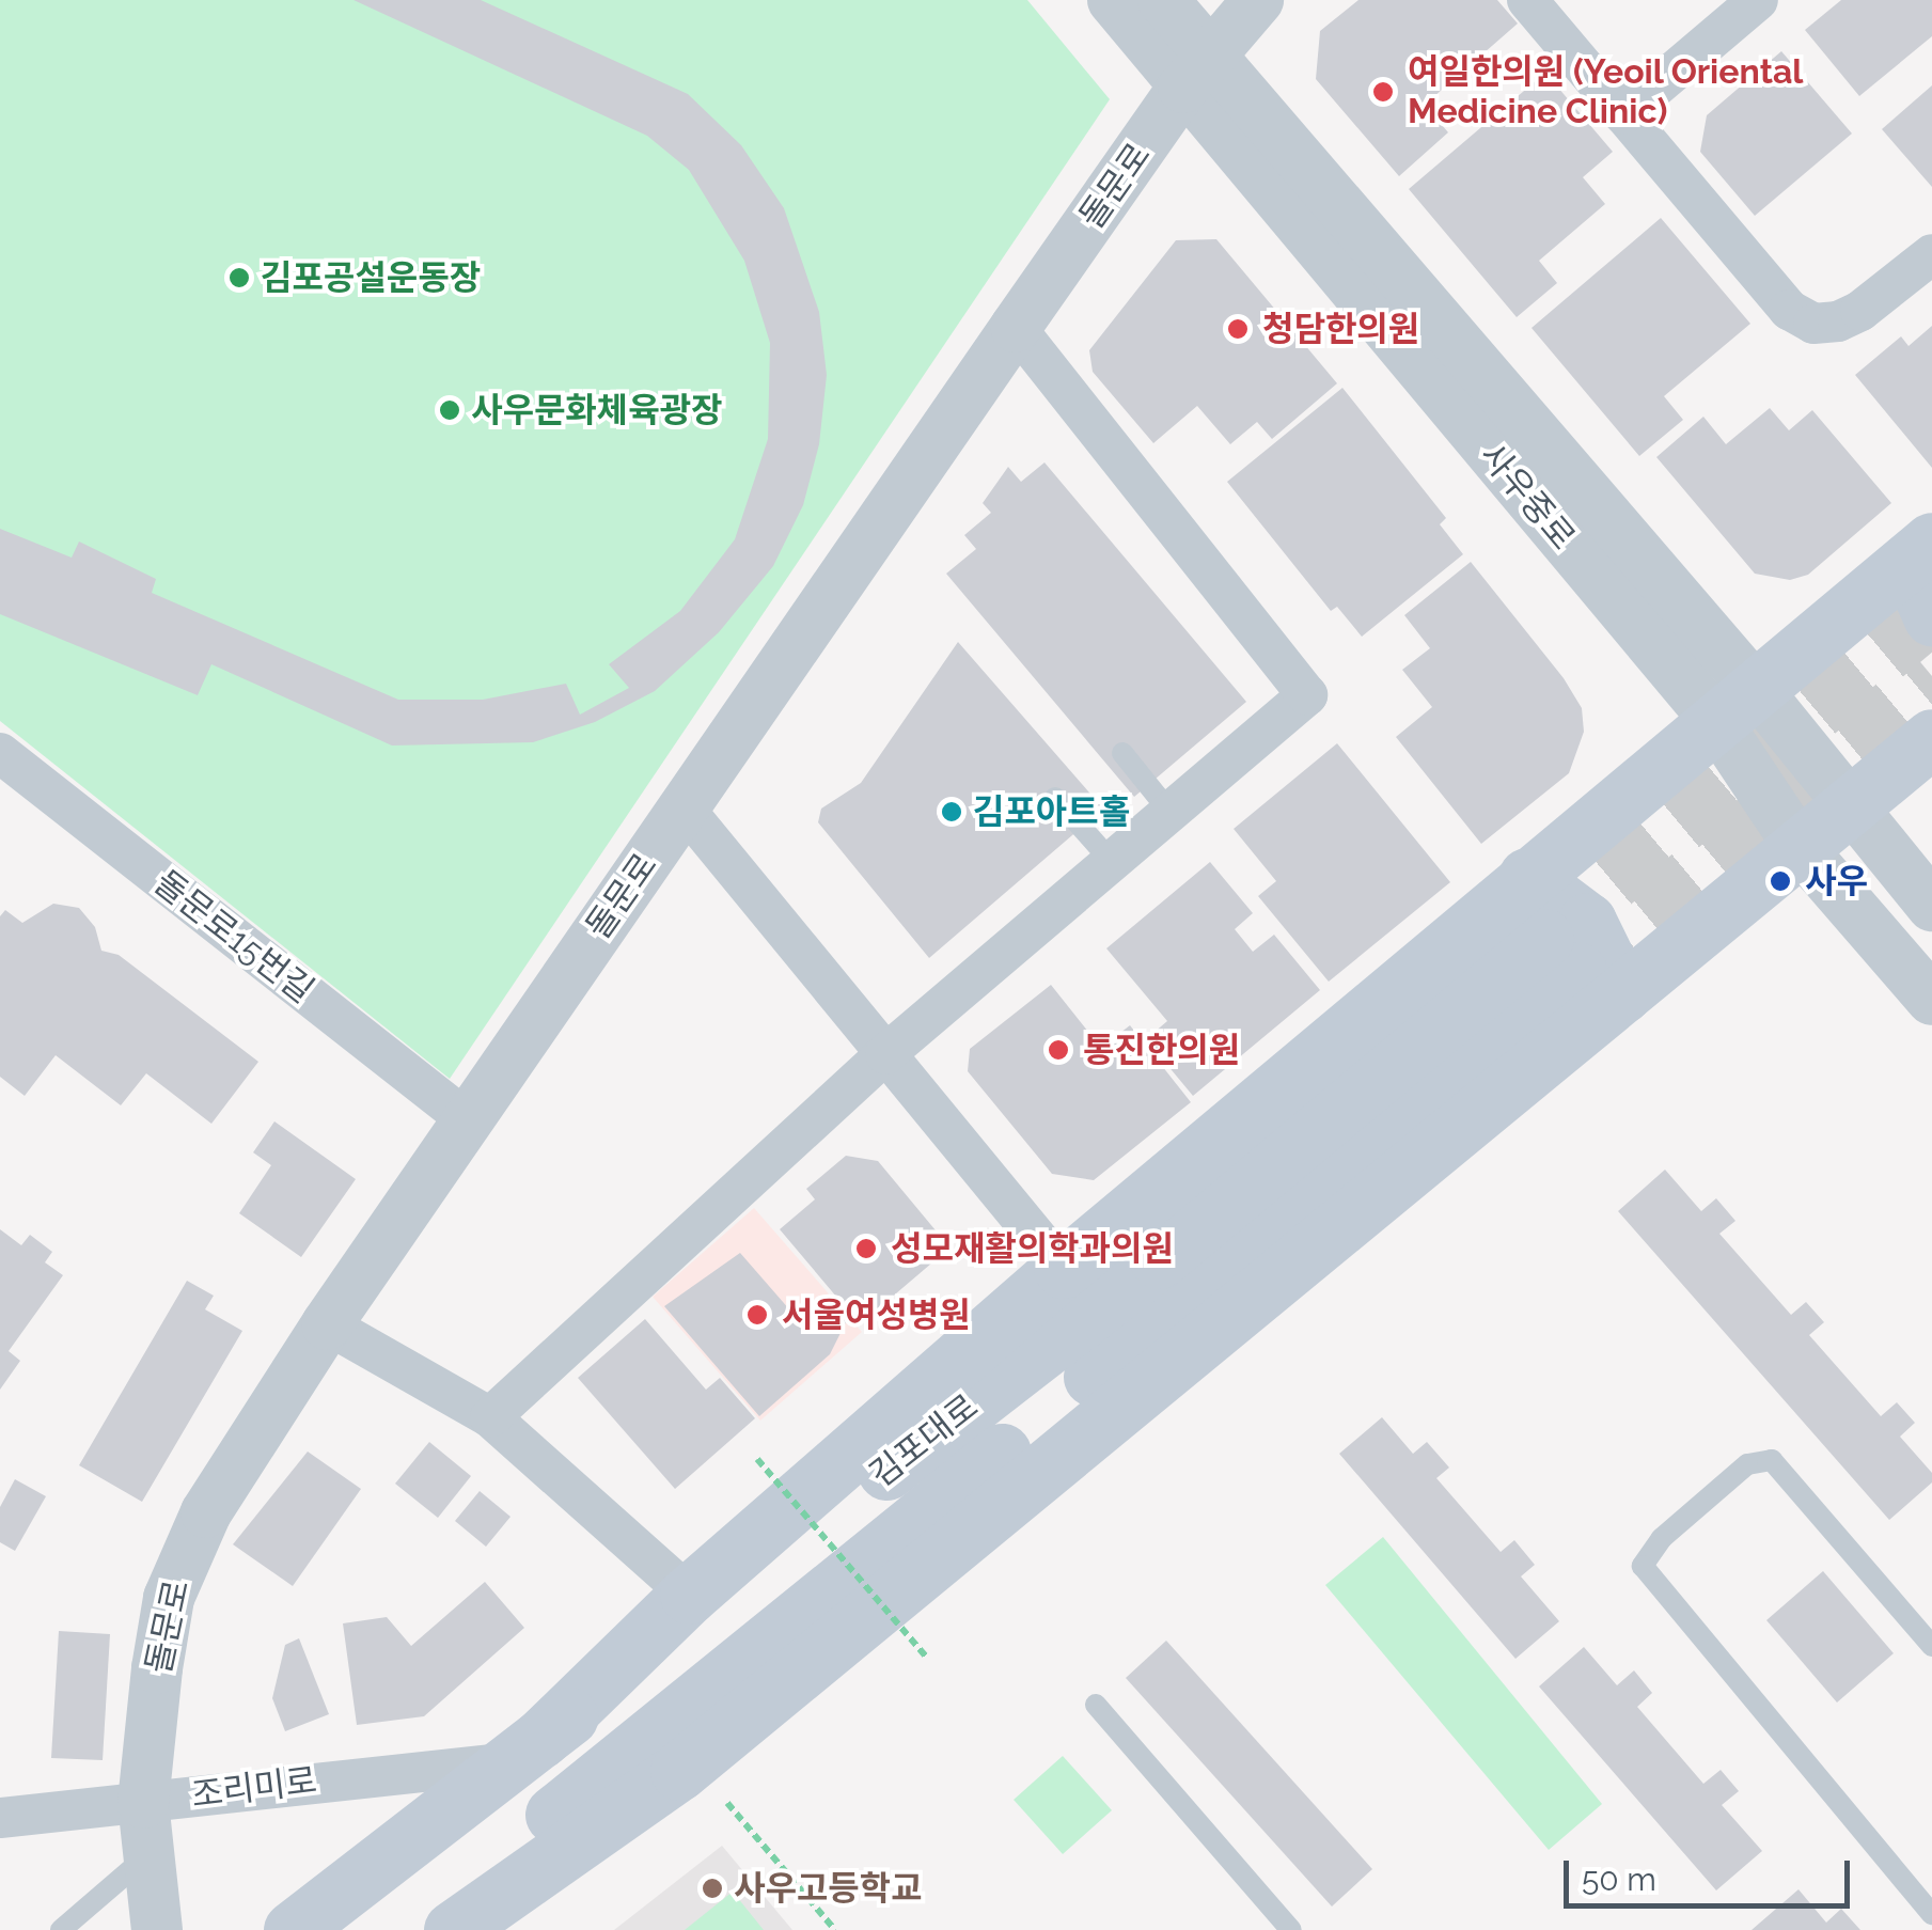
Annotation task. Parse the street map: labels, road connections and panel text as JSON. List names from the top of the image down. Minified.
{"streets":{"main road":["김포대로"],"street":["돌문로","사우중로","돌문로15번길","조리미로"]},"crossings":[["돌문로","사우중로"],["돌문로","돌문로15번길"],["돌문로","조리미로"],["김포대로","조리미로"]],"places":["여일한의원 (Yeoil Oriental Medicine Clinic)","김포공설운동장","청담한의원","사우문화체육광장","김포아트홀","사우","통진한의원","성모재활의학과의원","서울여성병원","사우고등학교"],"scale_bar":"50 m"}
